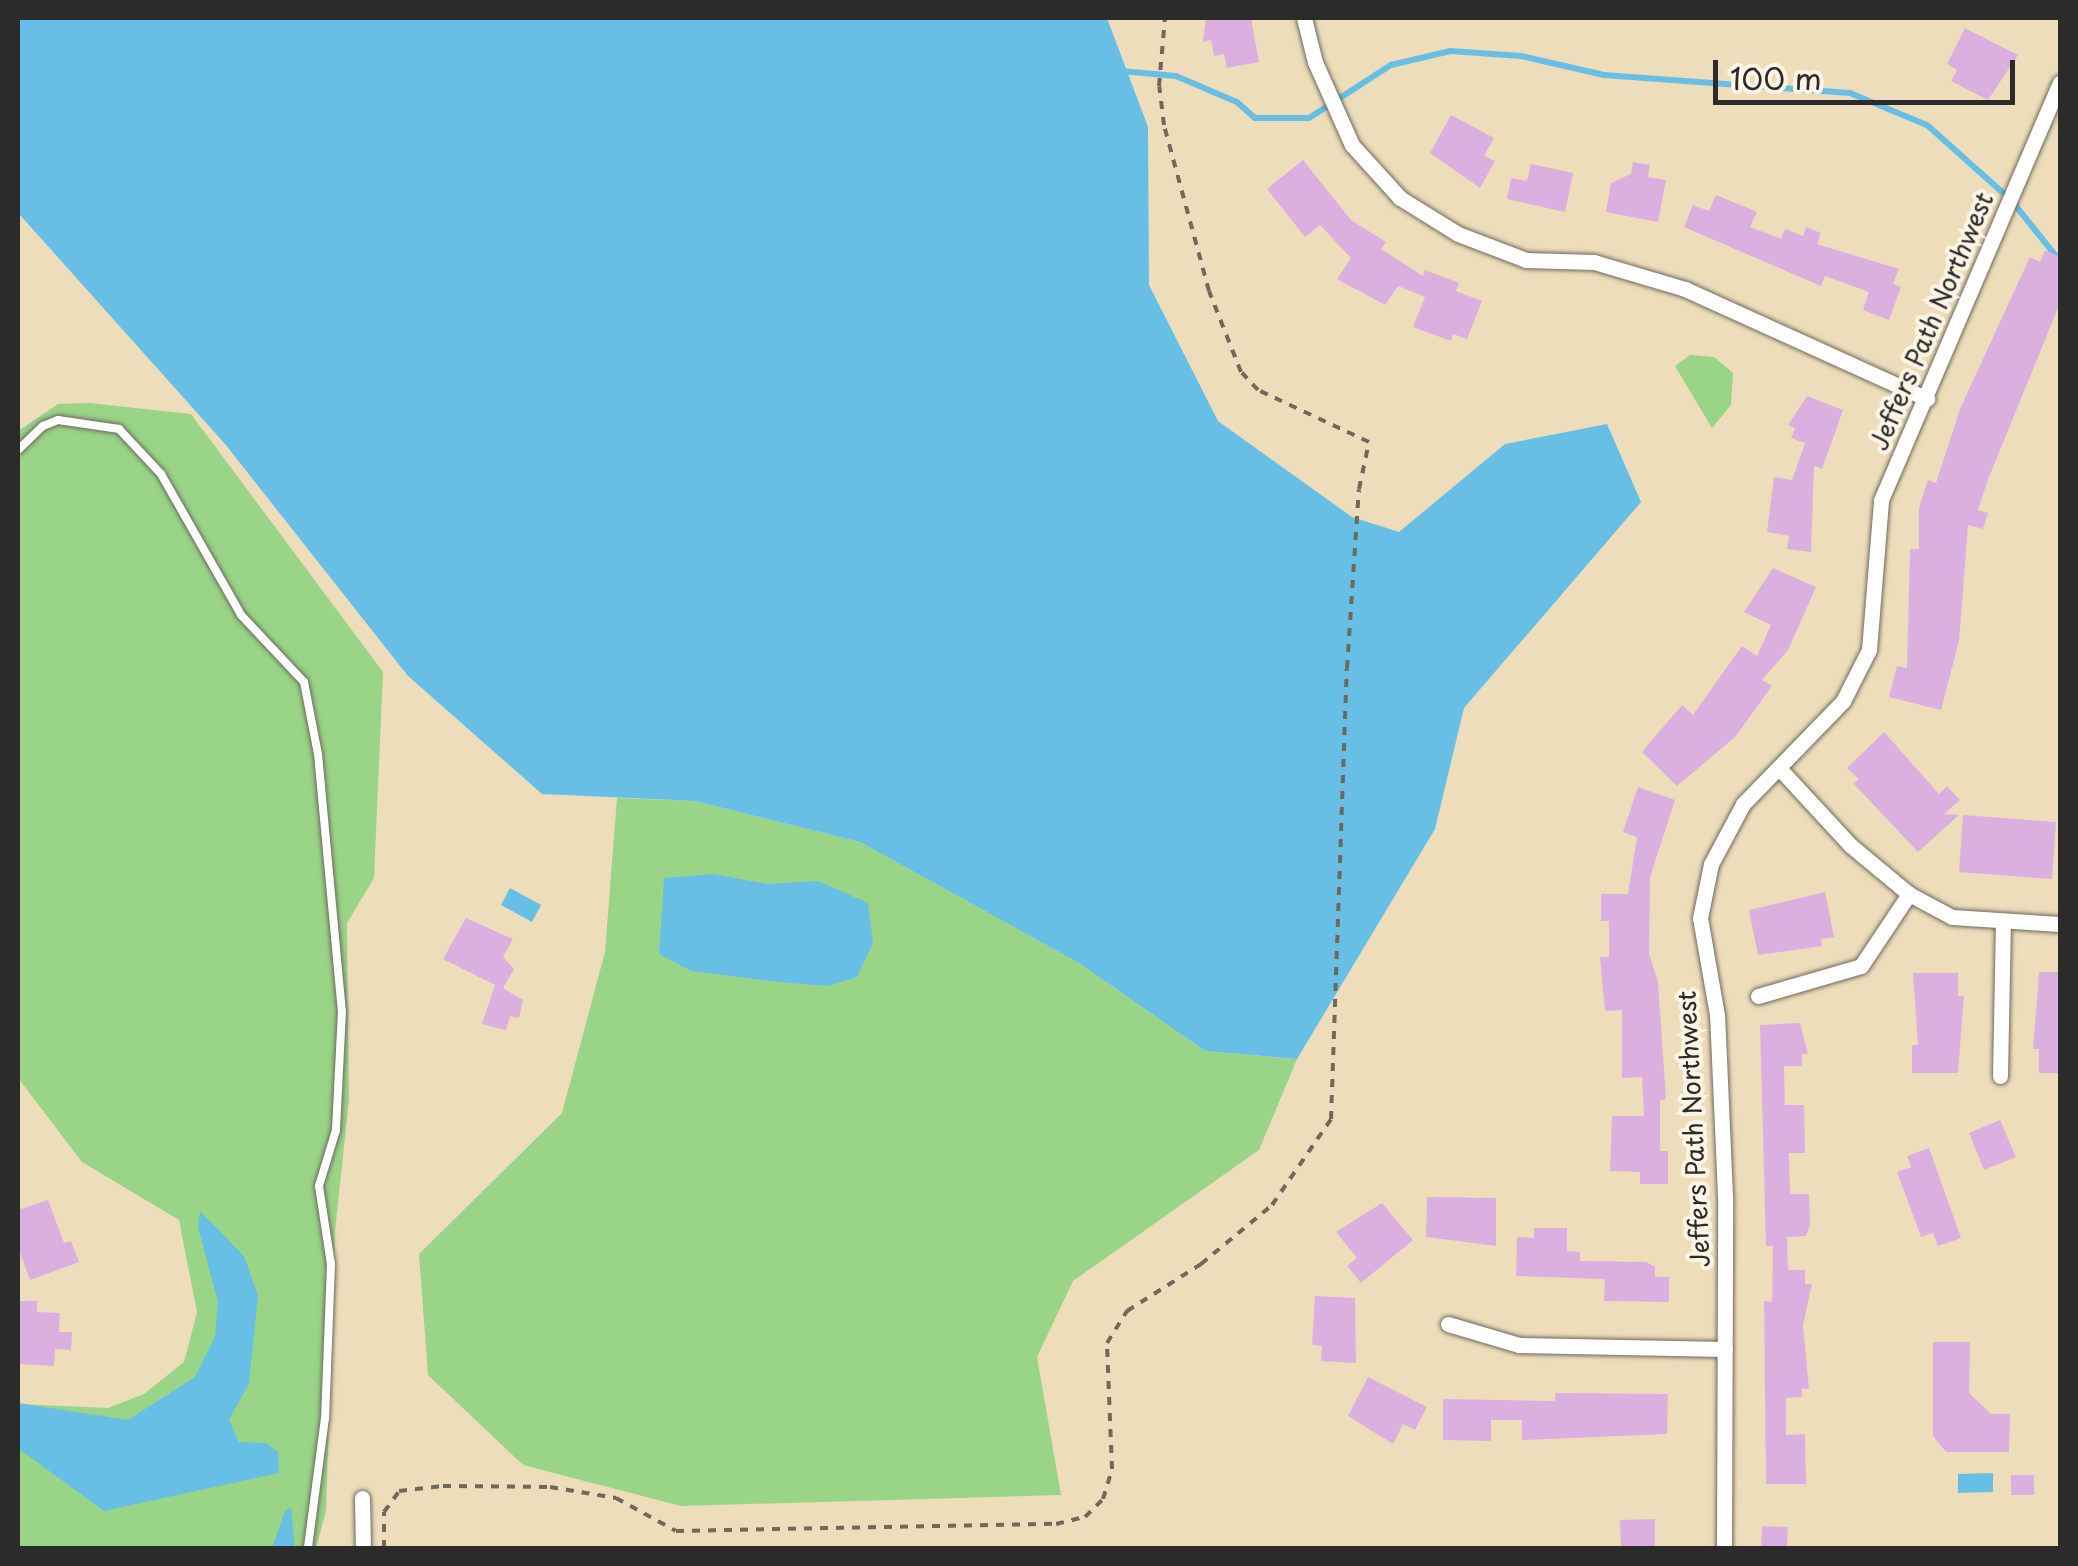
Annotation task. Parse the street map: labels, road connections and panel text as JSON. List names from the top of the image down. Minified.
{"streets":{"street":["Jeffers Path Northwest"]},"scale_bar":"100 m"}
